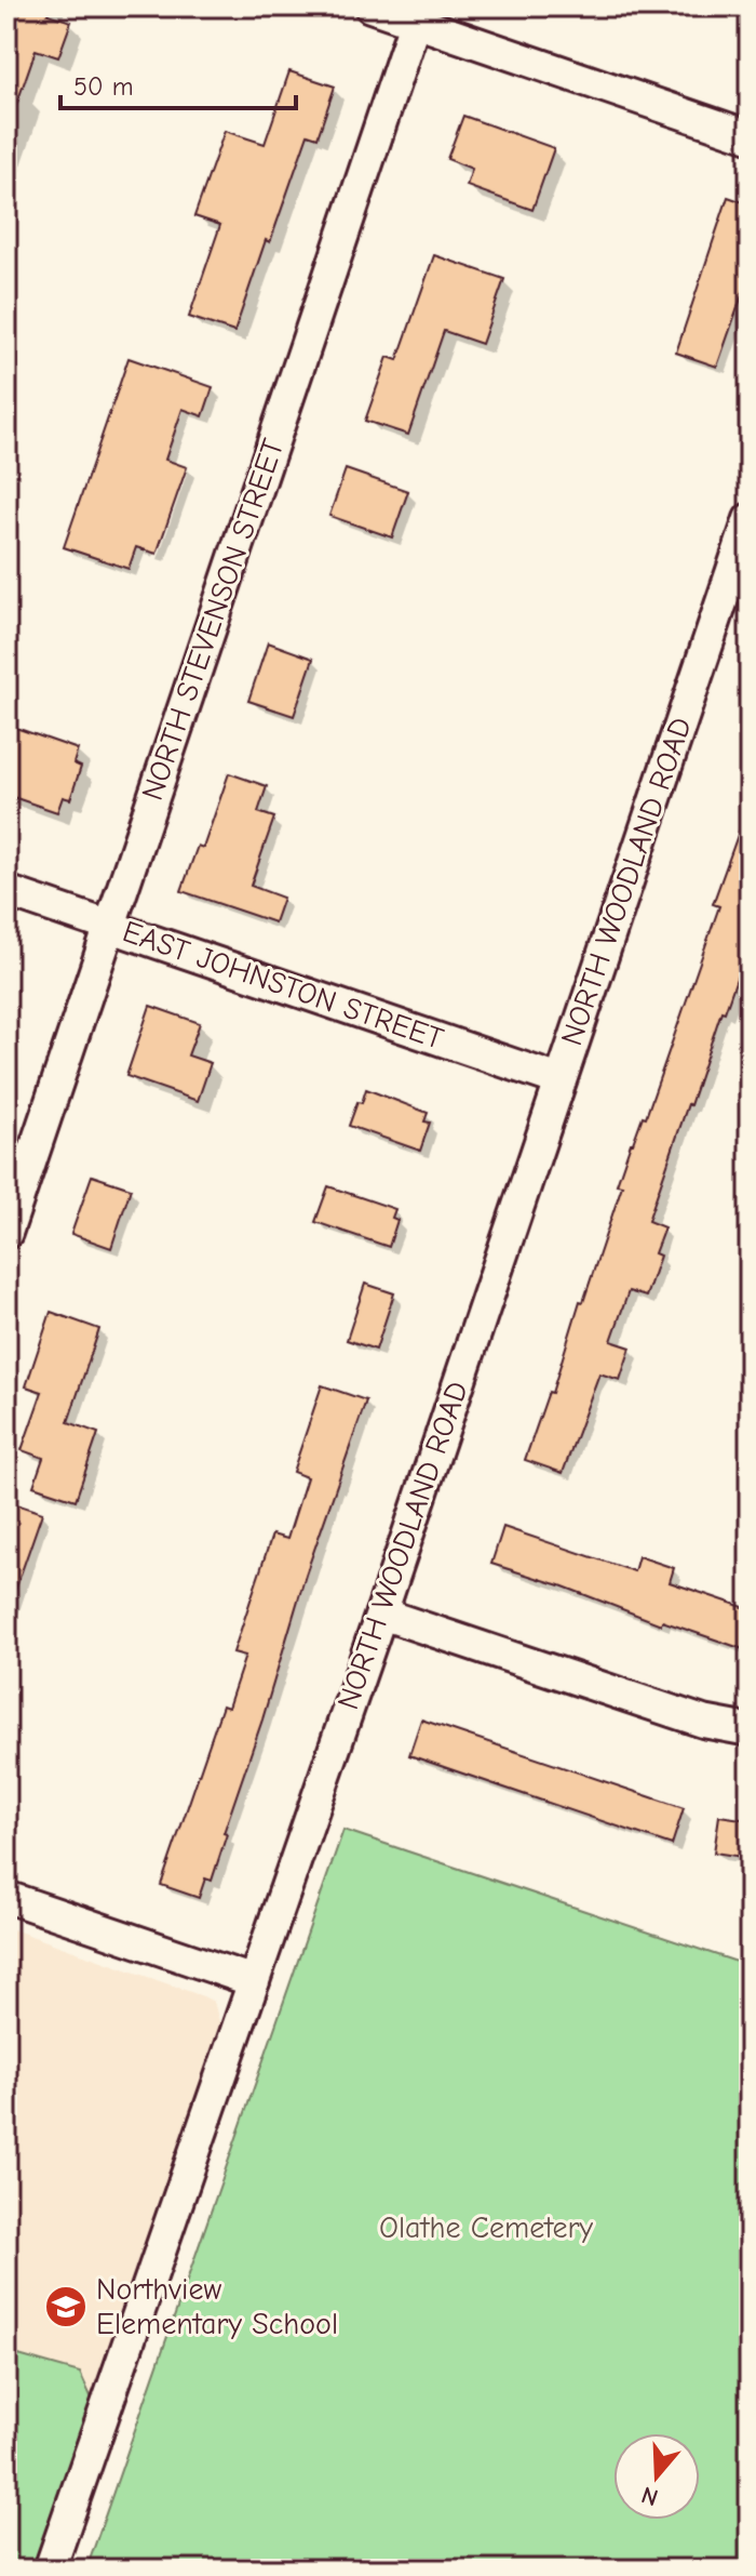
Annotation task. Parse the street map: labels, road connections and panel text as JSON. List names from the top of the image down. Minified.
{"streets":{"street":["NORTH STEVENSON STREET","NORTH WOODLAND ROAD","EAST JOHNSTON STREET"]},"crossings":[["NORTH STEVENSON STREET","EAST JOHNSTON STREET"],["NORTH WOODLAND ROAD","EAST JOHNSTON STREET"]],"parks":["Olathe Cemetery"],"places":{"school or university":["Northview Elementary School"]},"scale_bar":"50 m","north":"bottom"}
